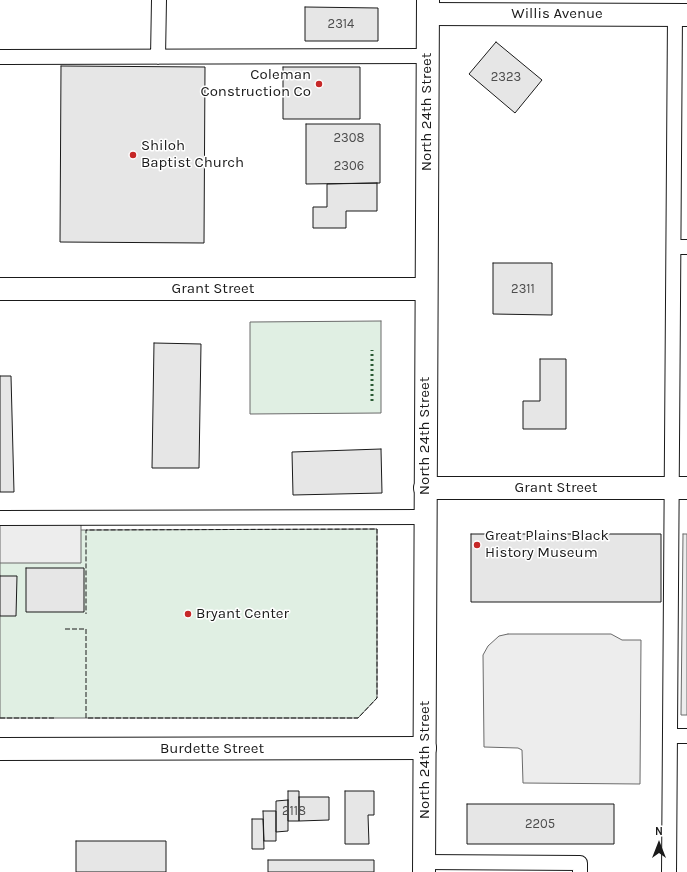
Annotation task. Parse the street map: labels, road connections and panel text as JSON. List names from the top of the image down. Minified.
{"streets":{"street":["Willis Avenue","North 24th Street","Grant Street","Burdette Street"]},"crossings":[["Willis Avenue","North 24th Street"],["North 24th Street","Grant Street"],["North 24th Street","Burdette Street"]],"places":["Coleman Construction Co","Shiloh Baptist Church","Great Plains Black History Museum","Bryant Center"],"house_numbers":["2314","2323","2308","2306","2311","2118","2205"],"north":"top"}
